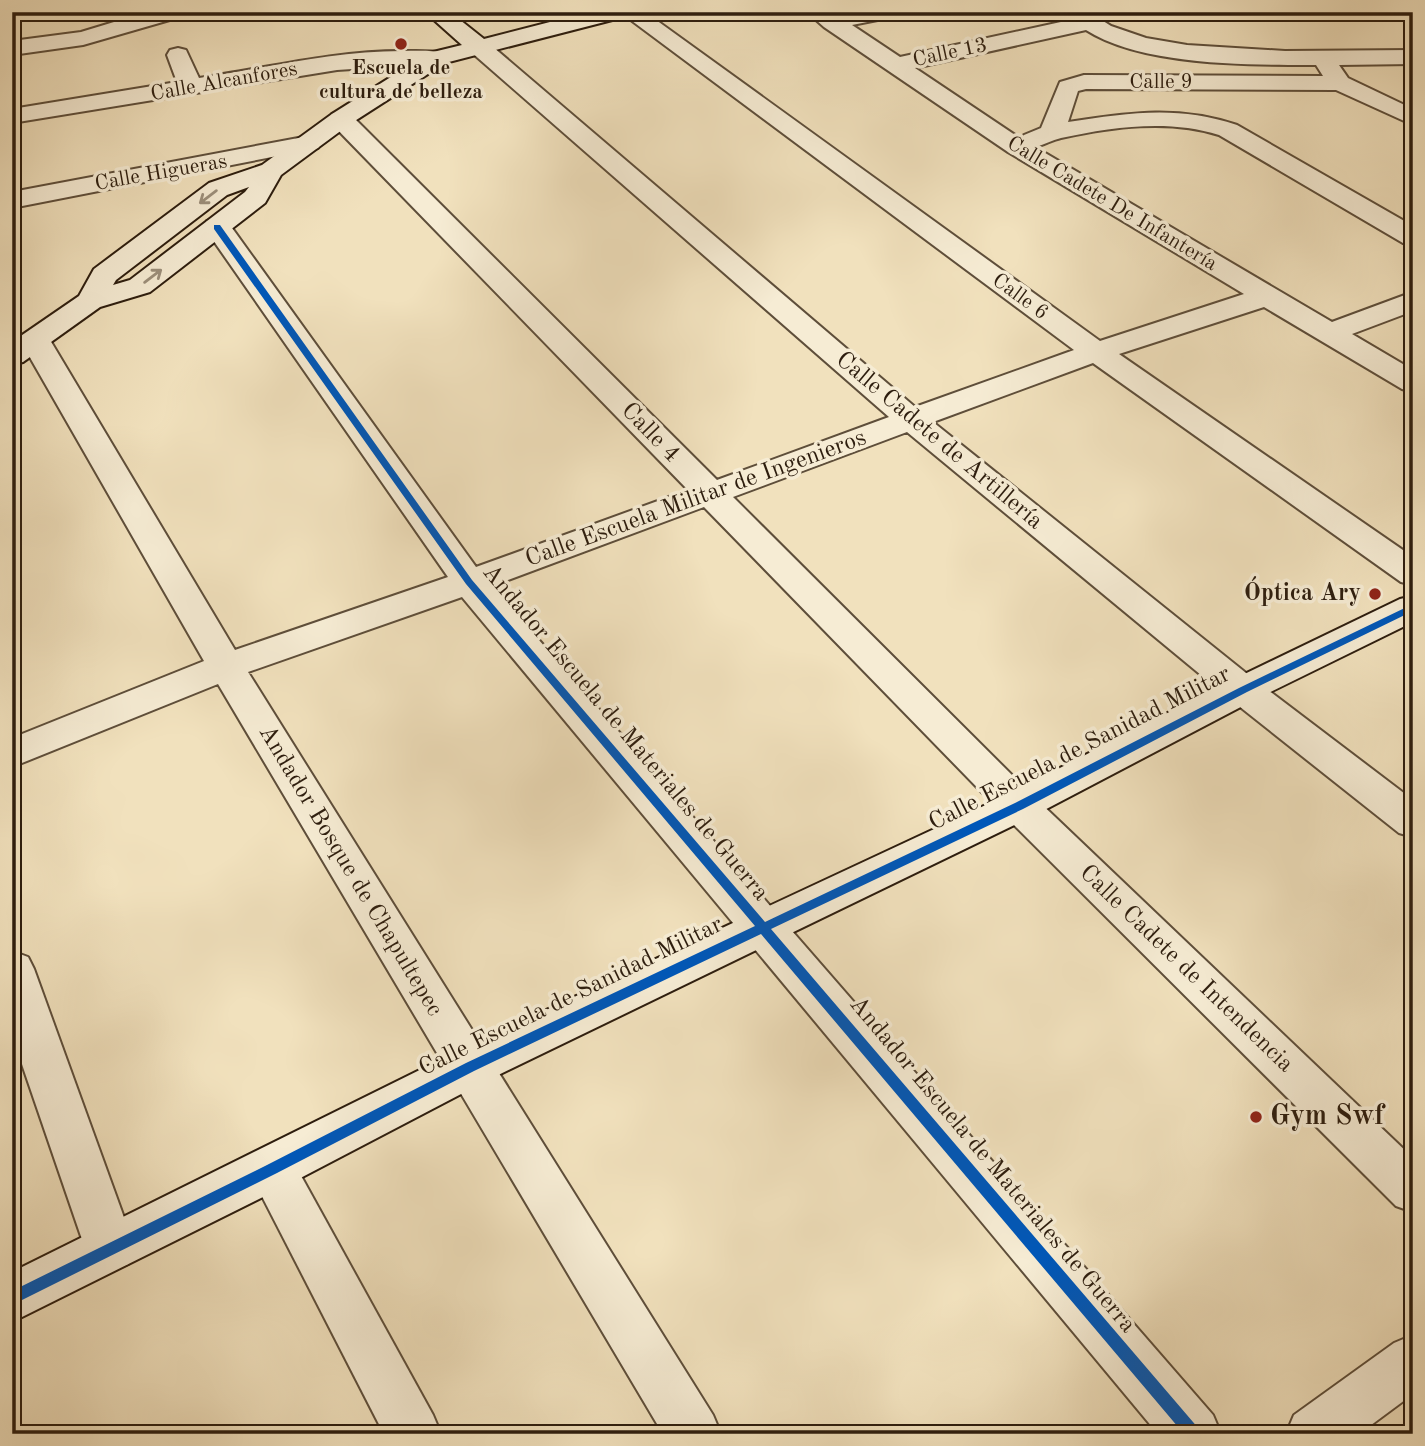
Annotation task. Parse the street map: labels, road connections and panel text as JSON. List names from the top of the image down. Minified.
{"streets":{"street":["Calle 13","Calle Alcanfores","Calle 9","Calle Higueras","Calle Cadete De Infantería","Calle 6","Calle 4","Calle Cadete de Artillería","Calle Escuela Militar de Ingenieros","Andador Escuela de Materiales de Guerra","Calle Escuela de Sanidad Militar","Andador Bosque de Chapultepec","Calle Cadete de Intendencia"]},"crossings":[["Calle 13","Calle Cadete De Infantería"],["Calle Cadete De Infantería","Calle Escuela Militar de Ingenieros"],["Calle 6","Calle Escuela Militar de Ingenieros"],["Calle 4","Calle Escuela Militar de Ingenieros"],["Calle 4","Calle Escuela de Sanidad Militar"],["Calle 4","Calle Cadete de Intendencia"],["Calle Cadete de Artillería","Calle Escuela Militar de Ingenieros"],["Calle Cadete de Artillería","Calle Escuela de Sanidad Militar"],["Calle Escuela Militar de Ingenieros","Andador Escuela de Materiales de Guerra"],["Calle Escuela Militar de Ingenieros","Andador Bosque de Chapultepec"],["Andador Escuela de Materiales de Guerra","Calle Escuela de Sanidad Militar"],["Calle Escuela de Sanidad Militar","Andador Bosque de Chapultepec"],["Calle Escuela de Sanidad Militar","Calle Cadete de Intendencia"]],"places":["Escuela de cultura de belleza","Óptica Ary","Gym Swf"]}
